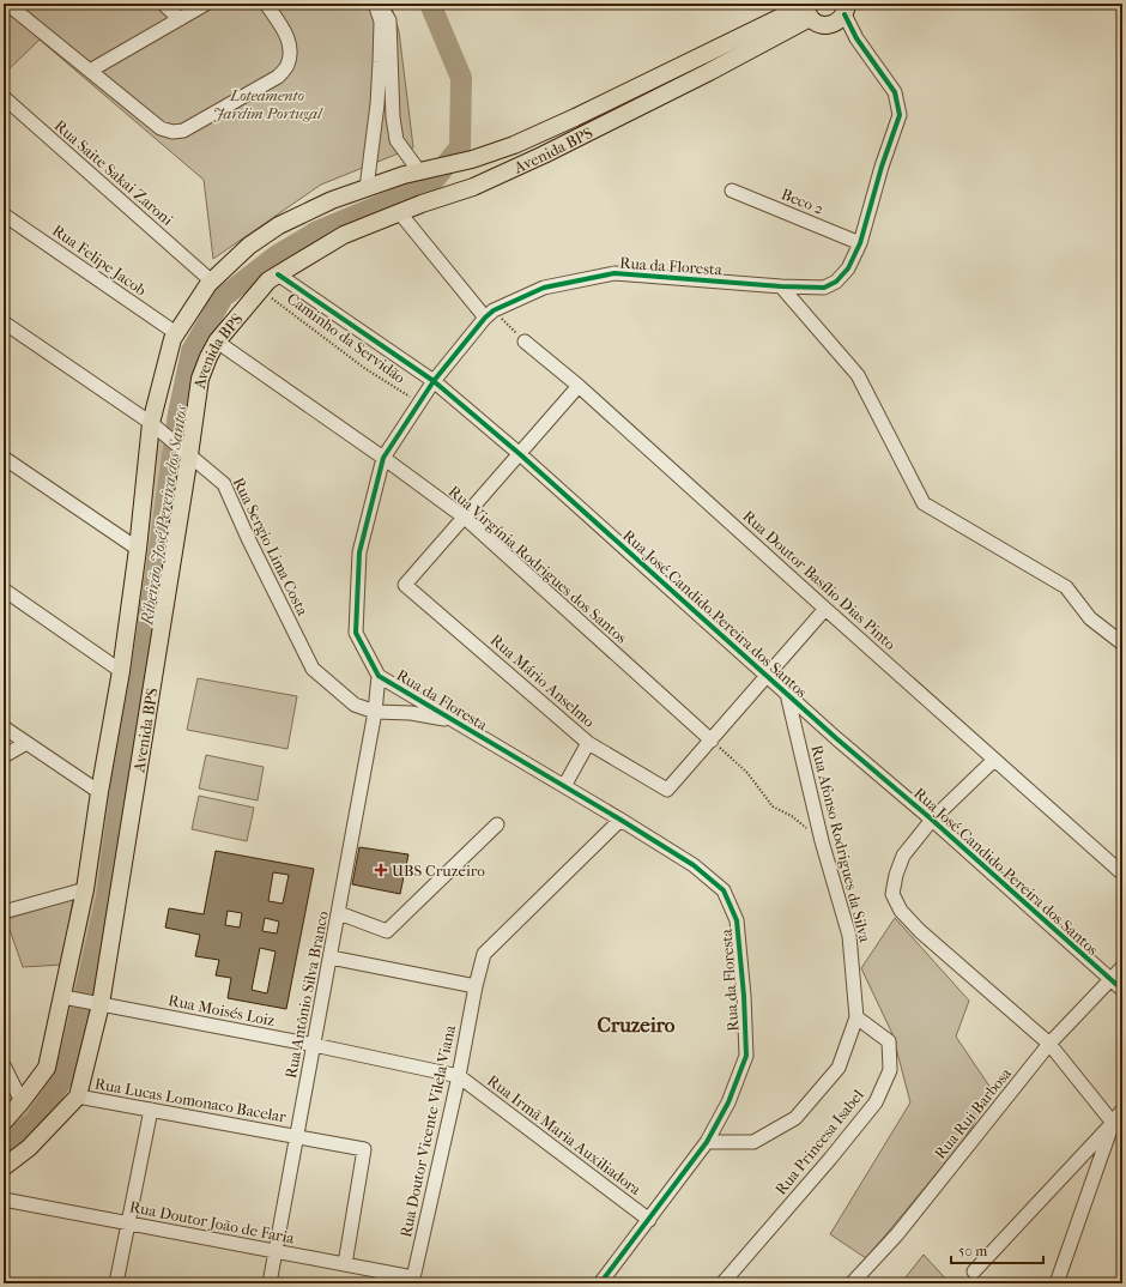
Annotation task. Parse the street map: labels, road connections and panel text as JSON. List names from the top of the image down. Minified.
{"streets":{"main road":["Avenida BPS"],"street":["Rua Saite Sakai Zaroni","Beco 2","Rua Felipe Jacob","Rua da Floresta","Rua Sergio Lima Costa","Rua Virgínia Rodrigues dos Santos","Rua Doutor Basílio Dias Pinto","Rua José Candido Pereira dos Santos","Rua Mário Anselmo","Rua Afonso Rodrigues da Silva","Rua Antônio Silva Branco","Rua Moisés Loiz","Rua Lucas Lomonaco Bacelar","Rua Rui Barbosa","Rua Doutor Vicente Vilela Viana","Rua Irmã Maria Auxiliadora","Rua Princesa Isabel","Rua Doutor João de Faria"],"cycle path":["Caminho da Servidão"]},"crossings":[["Avenida BPS","Rua Saite Sakai Zaroni"],["Avenida BPS","Rua Felipe Jacob"],["Avenida BPS","Caminho da Servidão"],["Avenida BPS","Rua Sergio Lima Costa"],["Avenida BPS","Rua Virgínia Rodrigues dos Santos"],["Avenida BPS","Rua José Candido Pereira dos Santos"],["Avenida BPS","Rua Moisés Loiz"],["Avenida BPS","Rua Lucas Lomonaco Bacelar"],["Beco 2","Rua da Floresta"],["Rua da Floresta","Caminho da Servidão"],["Rua da Floresta","Rua Sergio Lima Costa"],["Rua da Floresta","Rua Virgínia Rodrigues dos Santos"],["Rua da Floresta","Rua José Candido Pereira dos Santos"],["Rua da Floresta","Rua Afonso Rodrigues da Silva"],["Rua da Floresta","Rua Antônio Silva Branco"],["Rua da Floresta","Rua Doutor Vicente Vilela Viana"],["Rua da Floresta","Rua Irmã Maria Auxiliadora"],["Rua Sergio Lima Costa","Rua Antônio Silva Branco"],["Rua Virgínia Rodrigues dos Santos","Rua Mário Anselmo"],["Rua José Candido Pereira dos Santos","Rua Afonso Rodrigues da Silva"],["Rua José Candido Pereira dos Santos","Rua Rui Barbosa"],["Rua Afonso Rodrigues da Silva","Rua Princesa Isabel"],["Rua Antônio Silva Branco","Rua Moisés Loiz"],["Rua Antônio Silva Branco","Rua Lucas Lomonaco Bacelar"],["Rua Antônio Silva Branco","Rua Doutor João de Faria"],["Rua Moisés Loiz","Rua Doutor Vicente Vilela Viana"],["Rua Moisés Loiz","Rua Irmã Maria Auxiliadora"],["Rua Lucas Lomonaco Bacelar","Rua Doutor João de Faria"],["Rua Doutor Vicente Vilela Viana","Rua Irmã Maria Auxiliadora"],["Rua Doutor Vicente Vilela Viana","Rua Doutor João de Faria"]],"districts":["Cruzeiro"],"water":["Ribeirão José Pereira dos Santos"],"parks":["Loteamento Jardim Portugal"],"places":{"health":["UBS Cruzeiro"]},"scale_bar":"50 m"}
